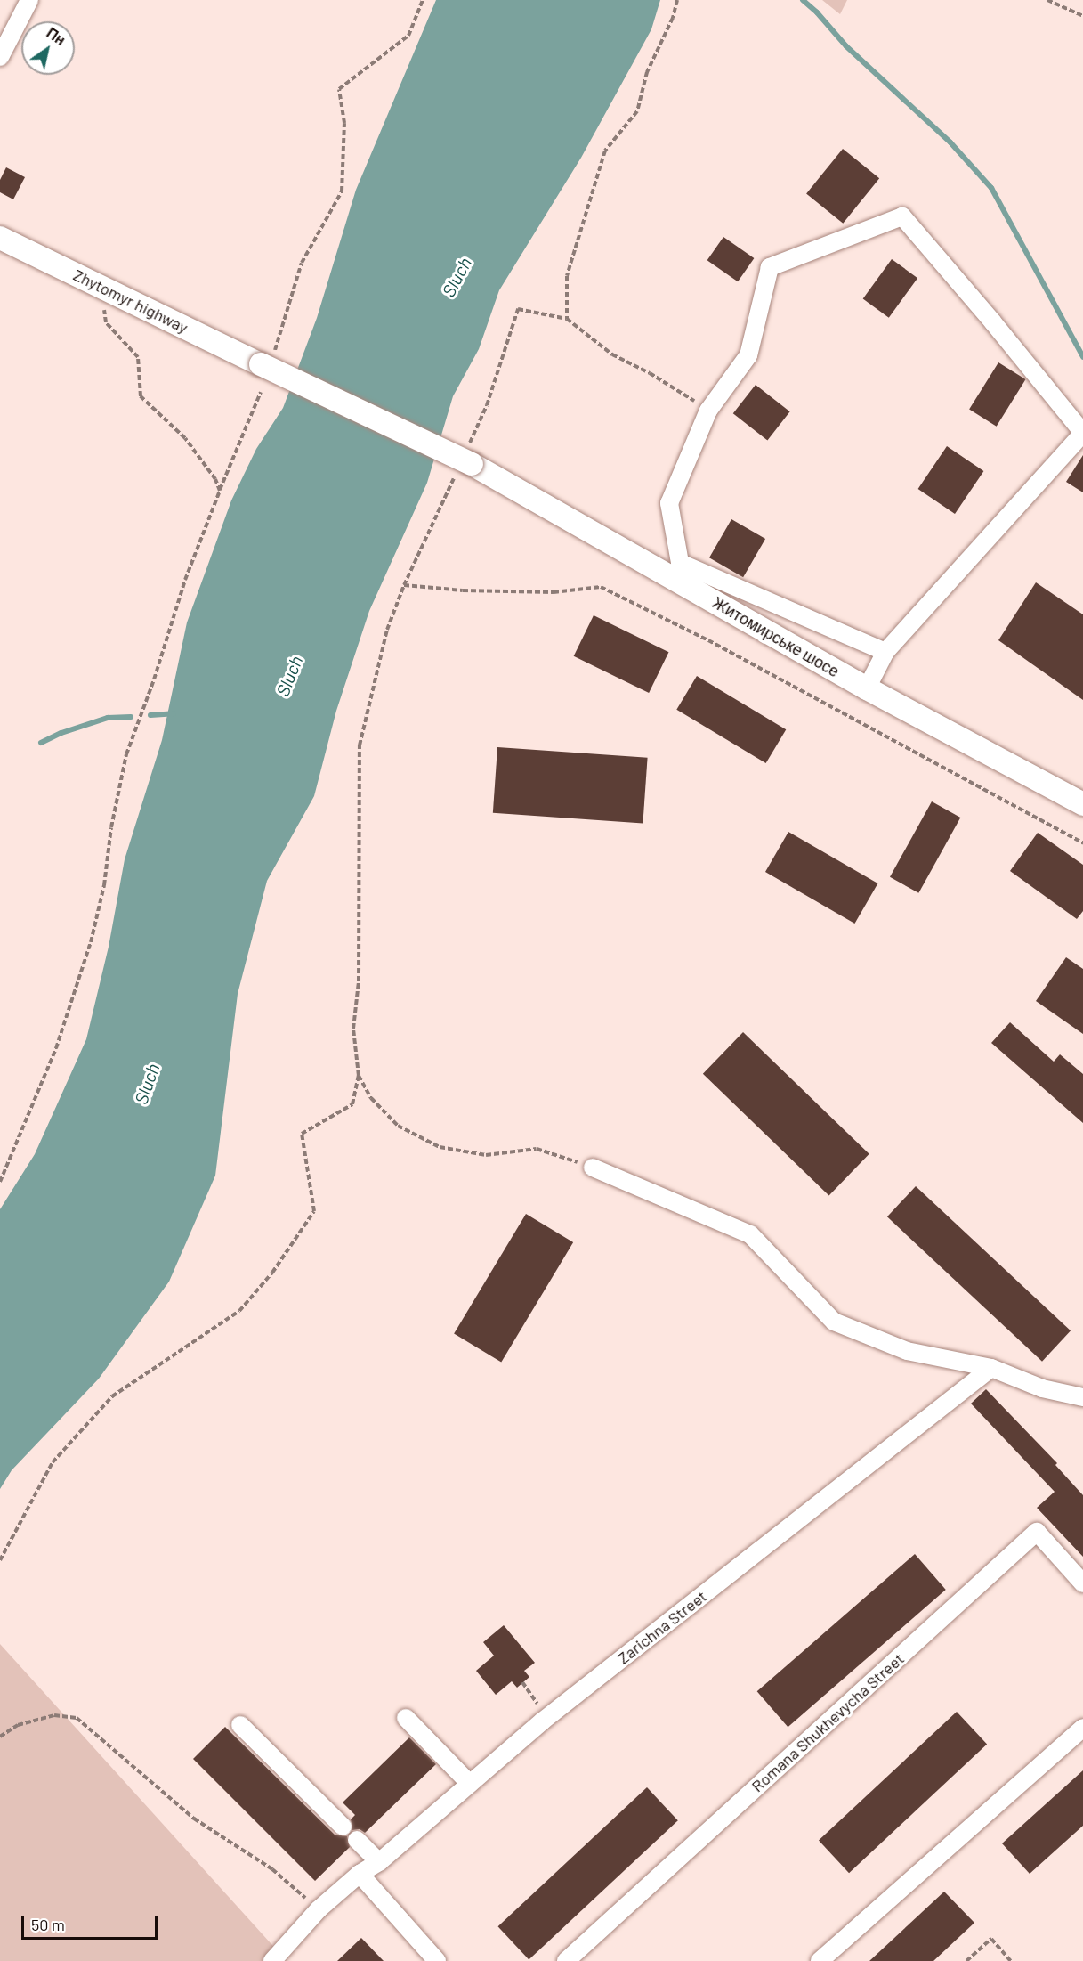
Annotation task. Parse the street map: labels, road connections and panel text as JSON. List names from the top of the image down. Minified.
{"streets":{"main road":["Zhytomyr highway","Житомирське шосе"],"street":["Zarichna Street","Romana Shukhevycha Street"]},"crossings":[["Zhytomyr highway","Житомирське шосе"]],"water":["Sluch"],"scale_bar":"50 m","north":"top right"}
